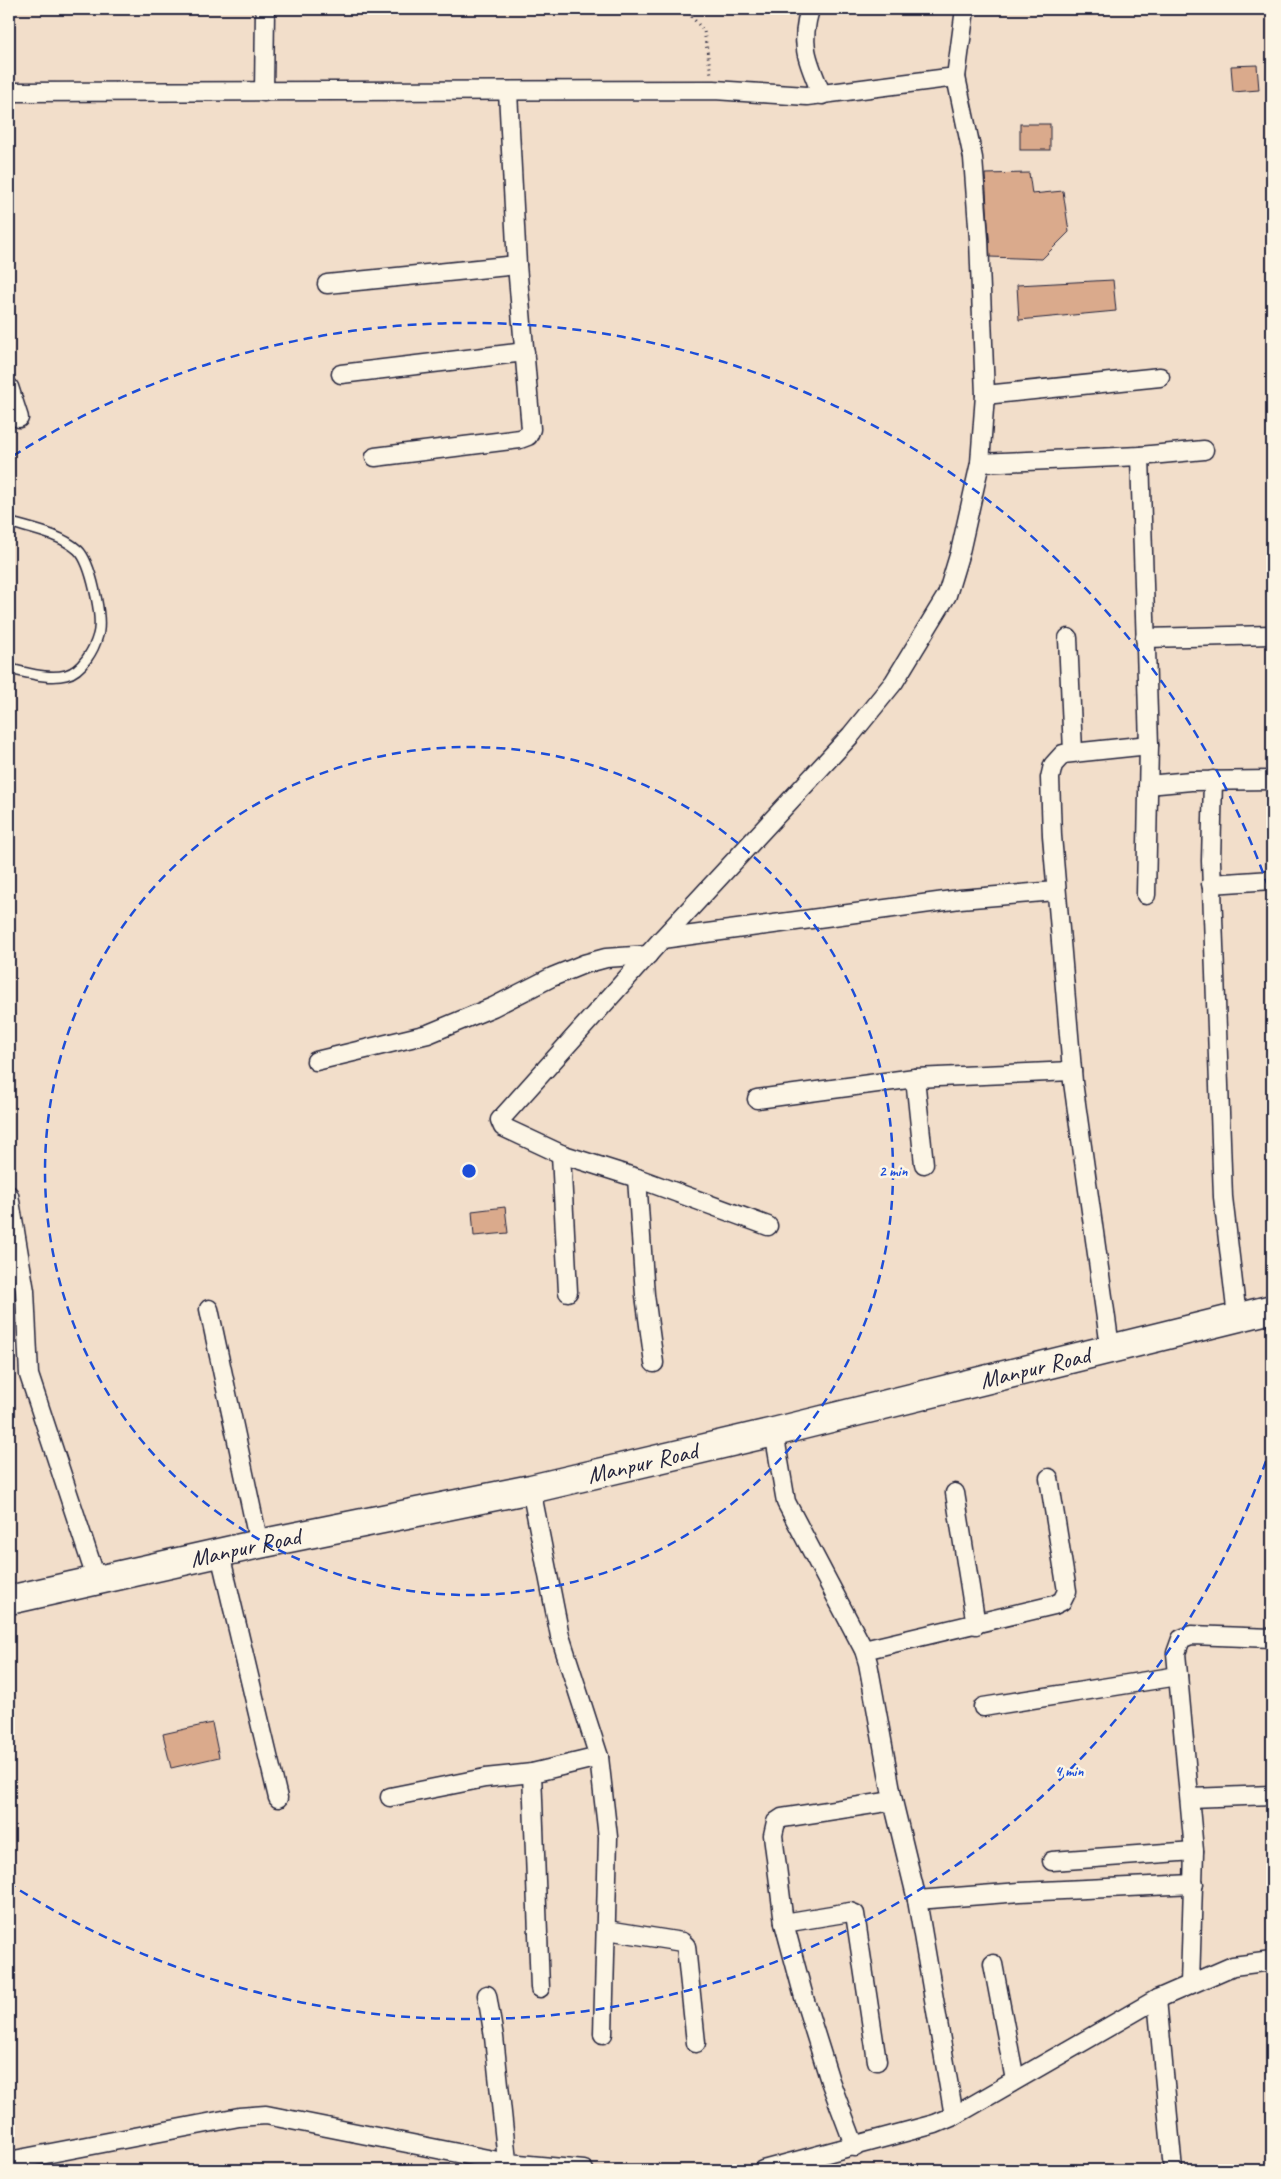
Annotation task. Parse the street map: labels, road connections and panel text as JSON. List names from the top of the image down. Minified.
{"streets":{"highway":["Manpur Road"]},"rings":["2 min","4 min"]}
